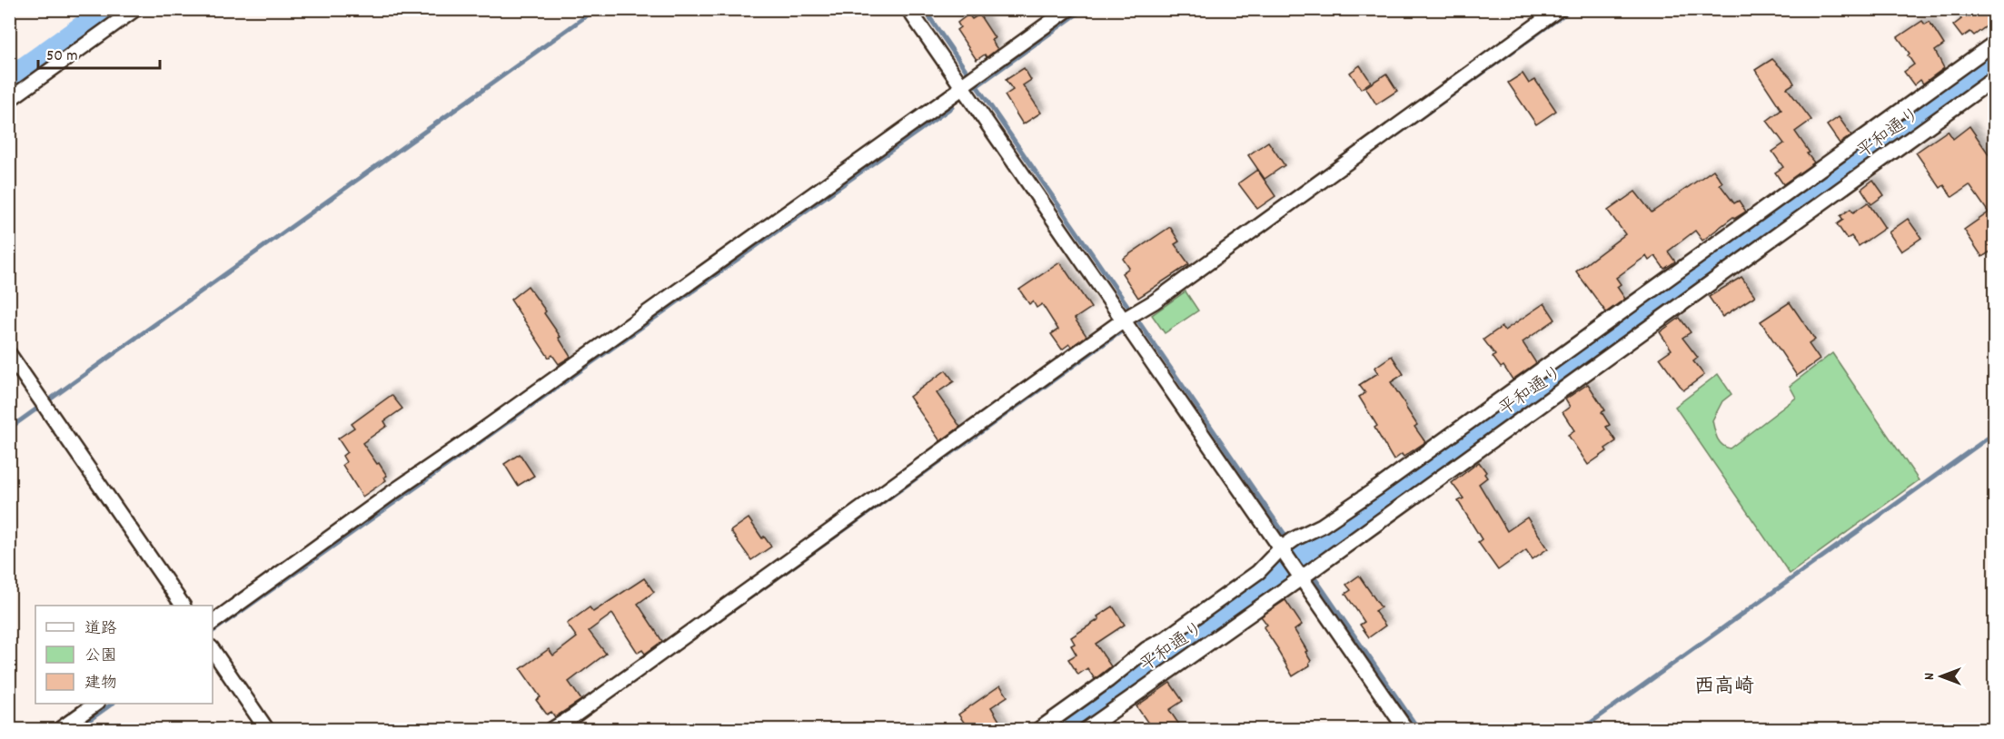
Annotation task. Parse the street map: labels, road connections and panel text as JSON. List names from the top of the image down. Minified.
{"streets":{"street":["平和通り"]},"districts":["西高崎"],"legend":["道路","公園","建物"],"scale_bar":"50 m","north":"left"}
